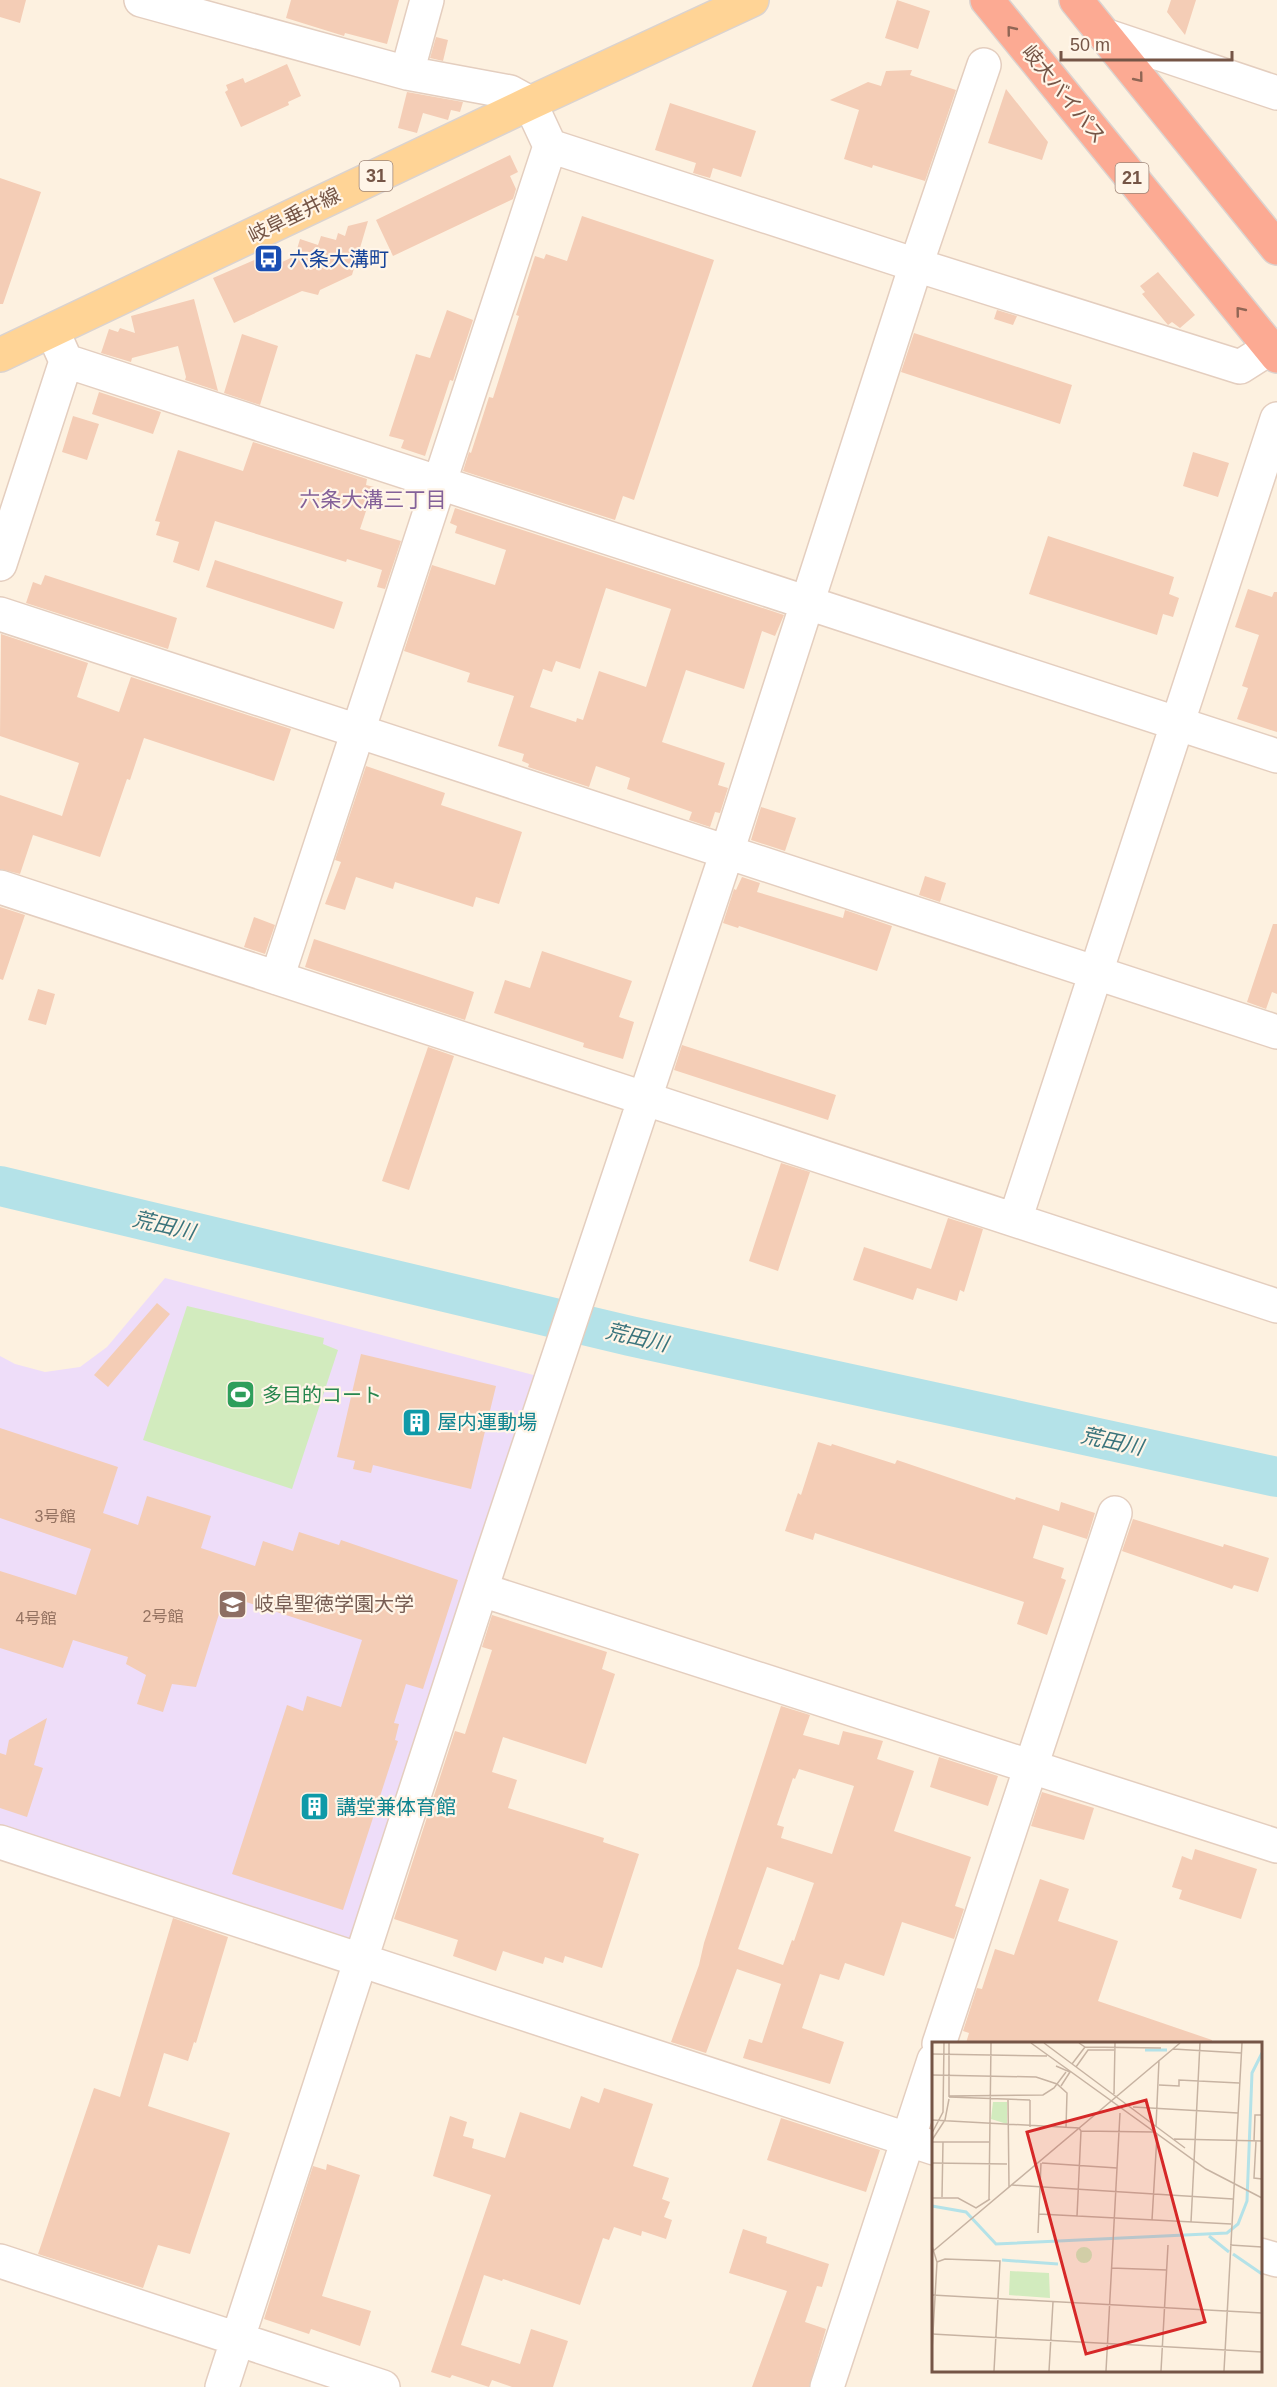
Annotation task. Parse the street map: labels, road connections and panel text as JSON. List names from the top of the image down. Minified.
{"streets":{"highway":["岐大バイパス","21"],"main road":["31","岐阜垂井線"]},"districts":["六条大溝三丁目"],"water":["荒田川"],"places":{"bus stop":["六条大溝町"],"sports":["多目的コート"],"building":["屋内運動場","講堂兼体育館"],"school or university":["岐阜聖徳学園大学"]},"house_numbers":["3号館","2号館","4号館"],"scale_bar":"50 m"}
